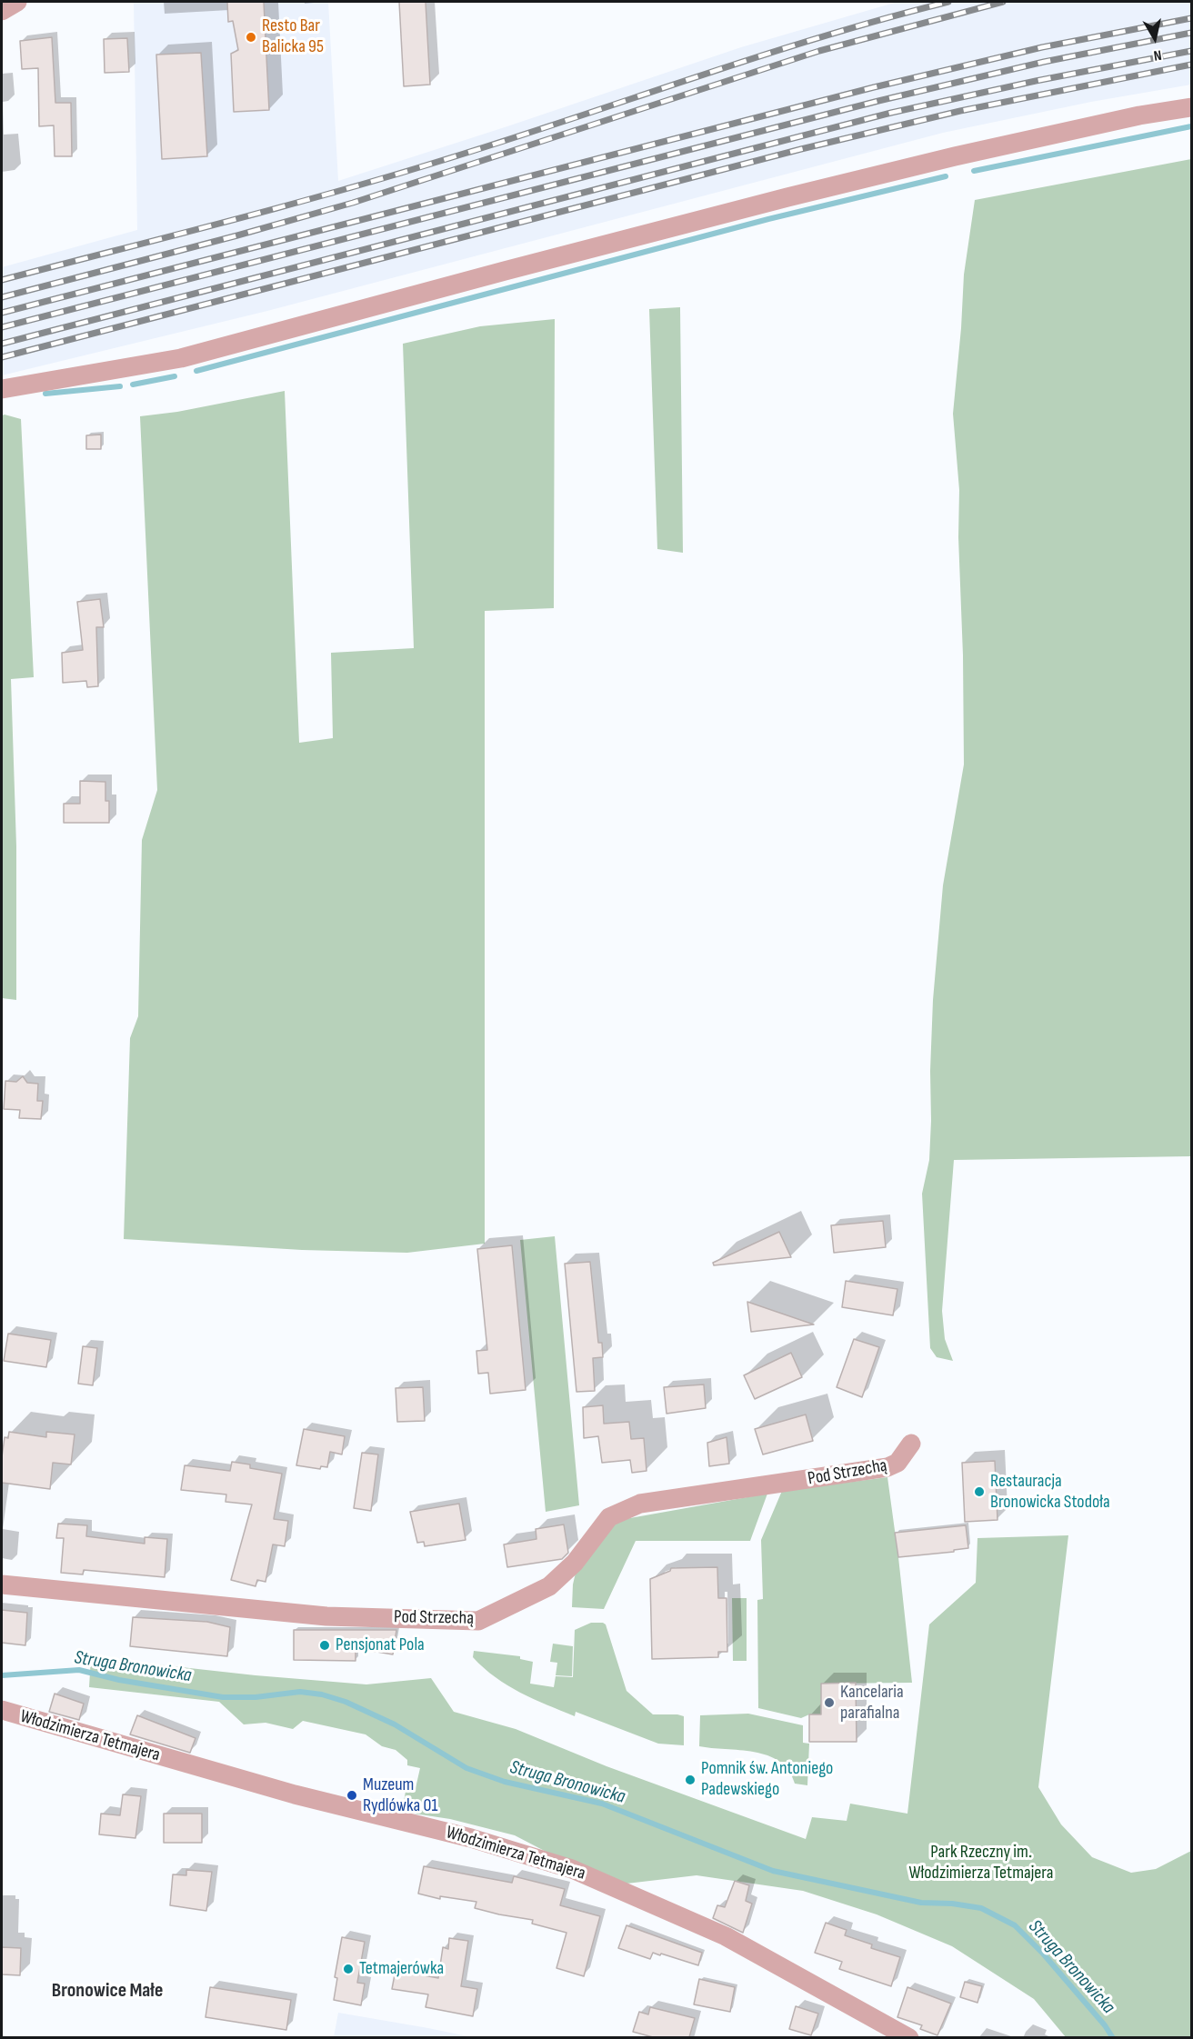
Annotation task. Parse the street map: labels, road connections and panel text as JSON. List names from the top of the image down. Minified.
{"streets":{"street":["Pod Strzechą","Włodzimierza Tetmajera"]},"districts":["Bronowice Małe"],"water":["Struga Bronowicka"],"parks":["Park Rzeczny im. Włodzimierza Tetmajera"],"places":["Resto Bar Balicka 95","Restauracja Bronowicka Stodoła","Pensjonat Pola","Kancelaria parafialna","Pomnik św. Antoniego Padewskiego","Muzeum Rydlówka 01","Tetmajerówka"],"north":"bottom"}
